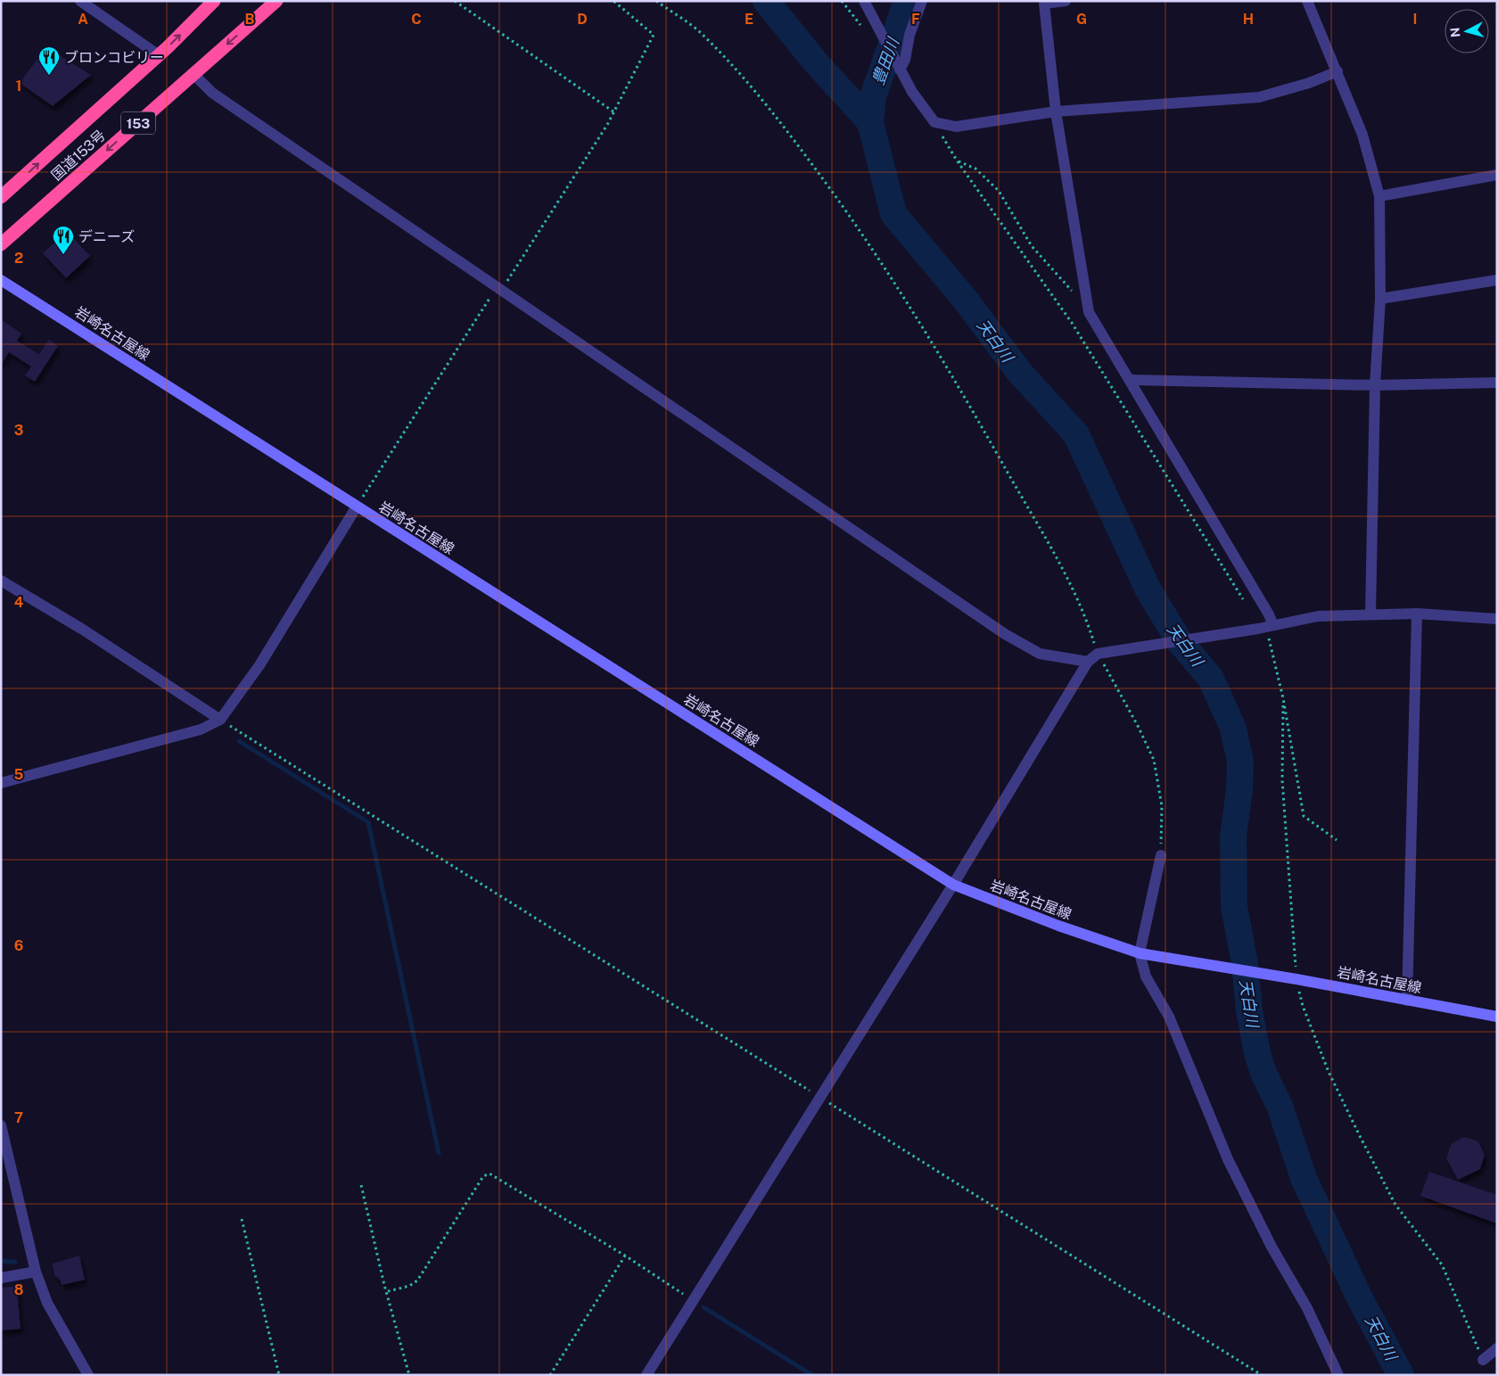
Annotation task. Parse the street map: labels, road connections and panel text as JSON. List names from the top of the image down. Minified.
{"streets":{"highway":["153","国道153号"],"main road":["岩崎名古屋線"]},"water":["豊田川","天白川"],"places":{"restaurant":["ブロンコビリー","デニーズ"]},"north":"left","grid":{"columns":["A","B","C","D","E","F","G","H","I"],"rows":["1","2","3","4","5","6","7","8"]}}
